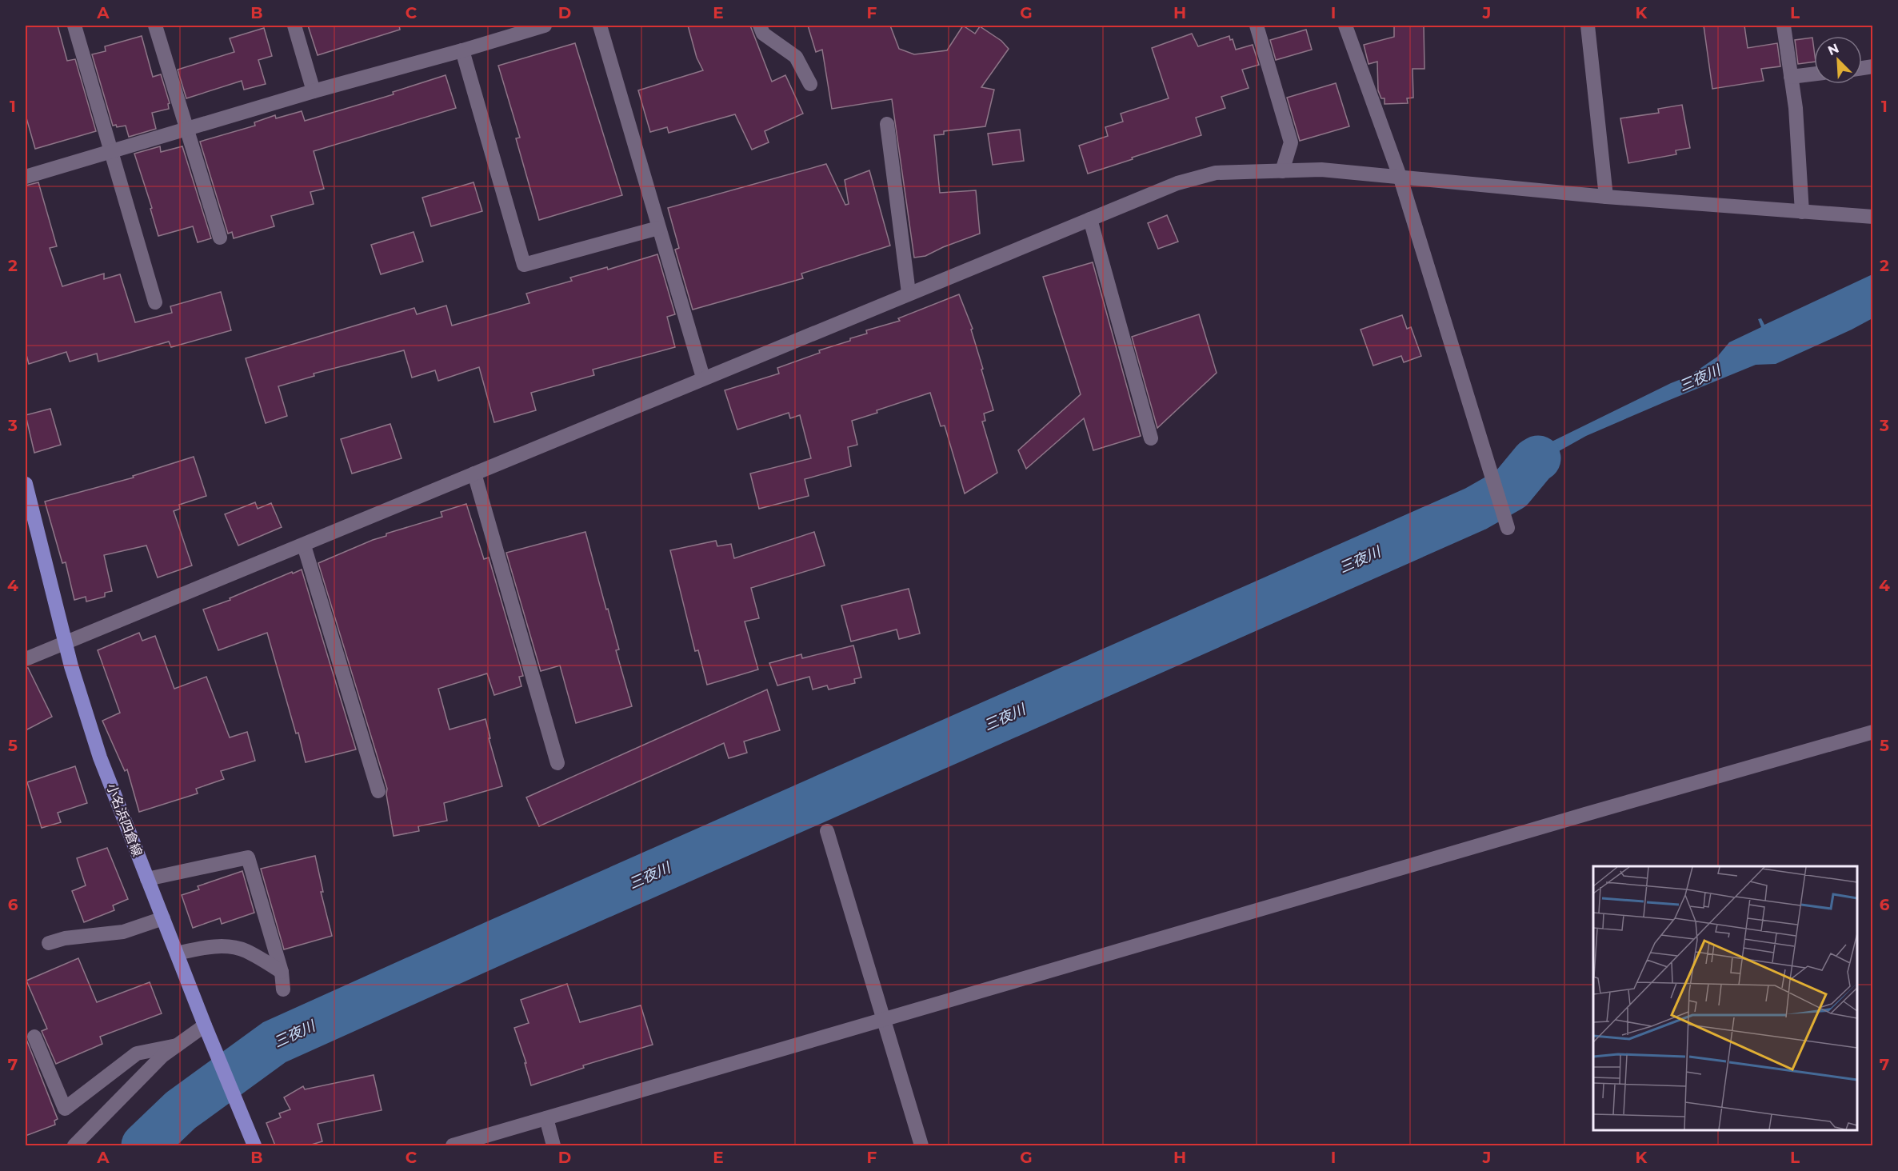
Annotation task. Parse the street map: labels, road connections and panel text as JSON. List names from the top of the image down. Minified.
{"streets":{"main road":["小名浜四倉線"]},"water":["三夜川"],"north":"top left","grid":{"columns":["A","B","C","D","E","F","G","H","I","J","K","L"],"rows":["1","2","3","4","5","6","7"]}}
